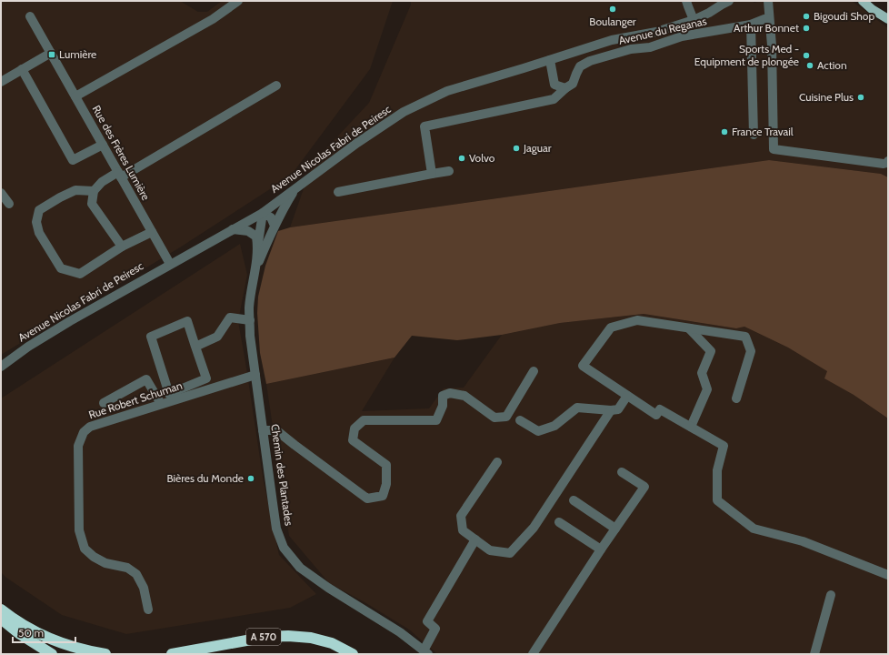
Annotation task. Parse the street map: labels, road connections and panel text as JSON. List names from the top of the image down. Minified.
{"streets":{"highway":["A 570"],"street":["Avenue du Reganas","Avenue Nicolas Fabri de Peiresc","Rue des Frères Lumière","Rue Robert Schuman","Chemin des Plantades"]},"crossings":[["Avenue Nicolas Fabri de Peiresc","Rue des Frères Lumière"],["Rue Robert Schuman","Chemin des Plantades"]],"places":{"other":["Boulanger","Bigoudi Shop","Arthur Bonnet","Sports Med - Equipment de plongée","Action","Cuisine Plus","France Travail","Jaguar","Volvo","Bières du Monde"],"transit":["Lumière"]},"scale_bar":"50 m"}
